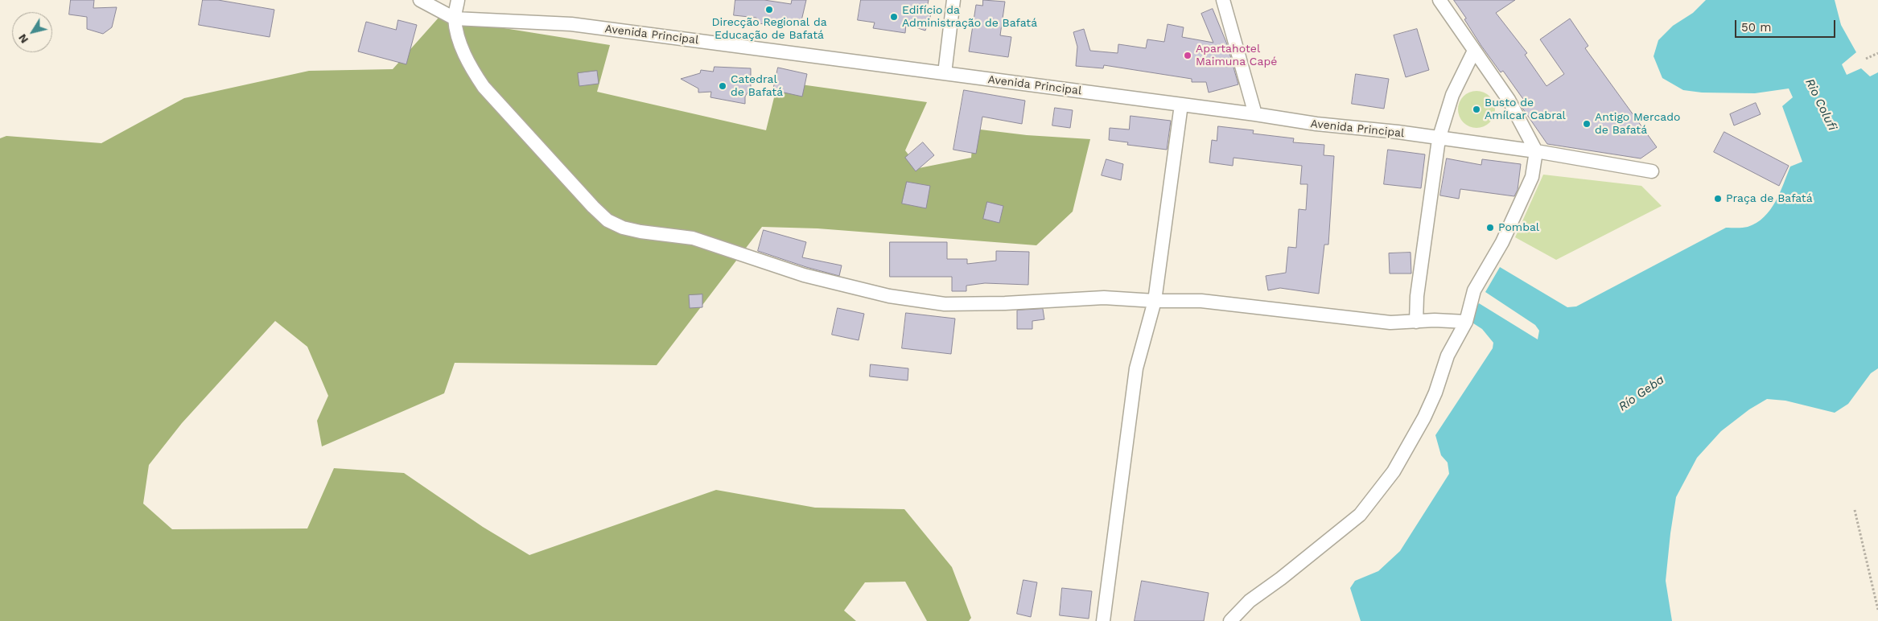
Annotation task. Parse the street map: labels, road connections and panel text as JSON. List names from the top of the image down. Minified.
{"streets":{"street":["Avenida Principal"]},"water":["Rio Colufi","Río Geba"],"places":["Direcção Regional da Educação de Bafatá","Edifício da Administração de Bafatá","Apartahotel Maimuna Capé","Catedral de Bafatá","Busto de Amílcar Cabral","Antigo Mercado de Bafatá","Praça de Bafatá","Pombal"],"scale_bar":"50 m","north":"bottom left"}
